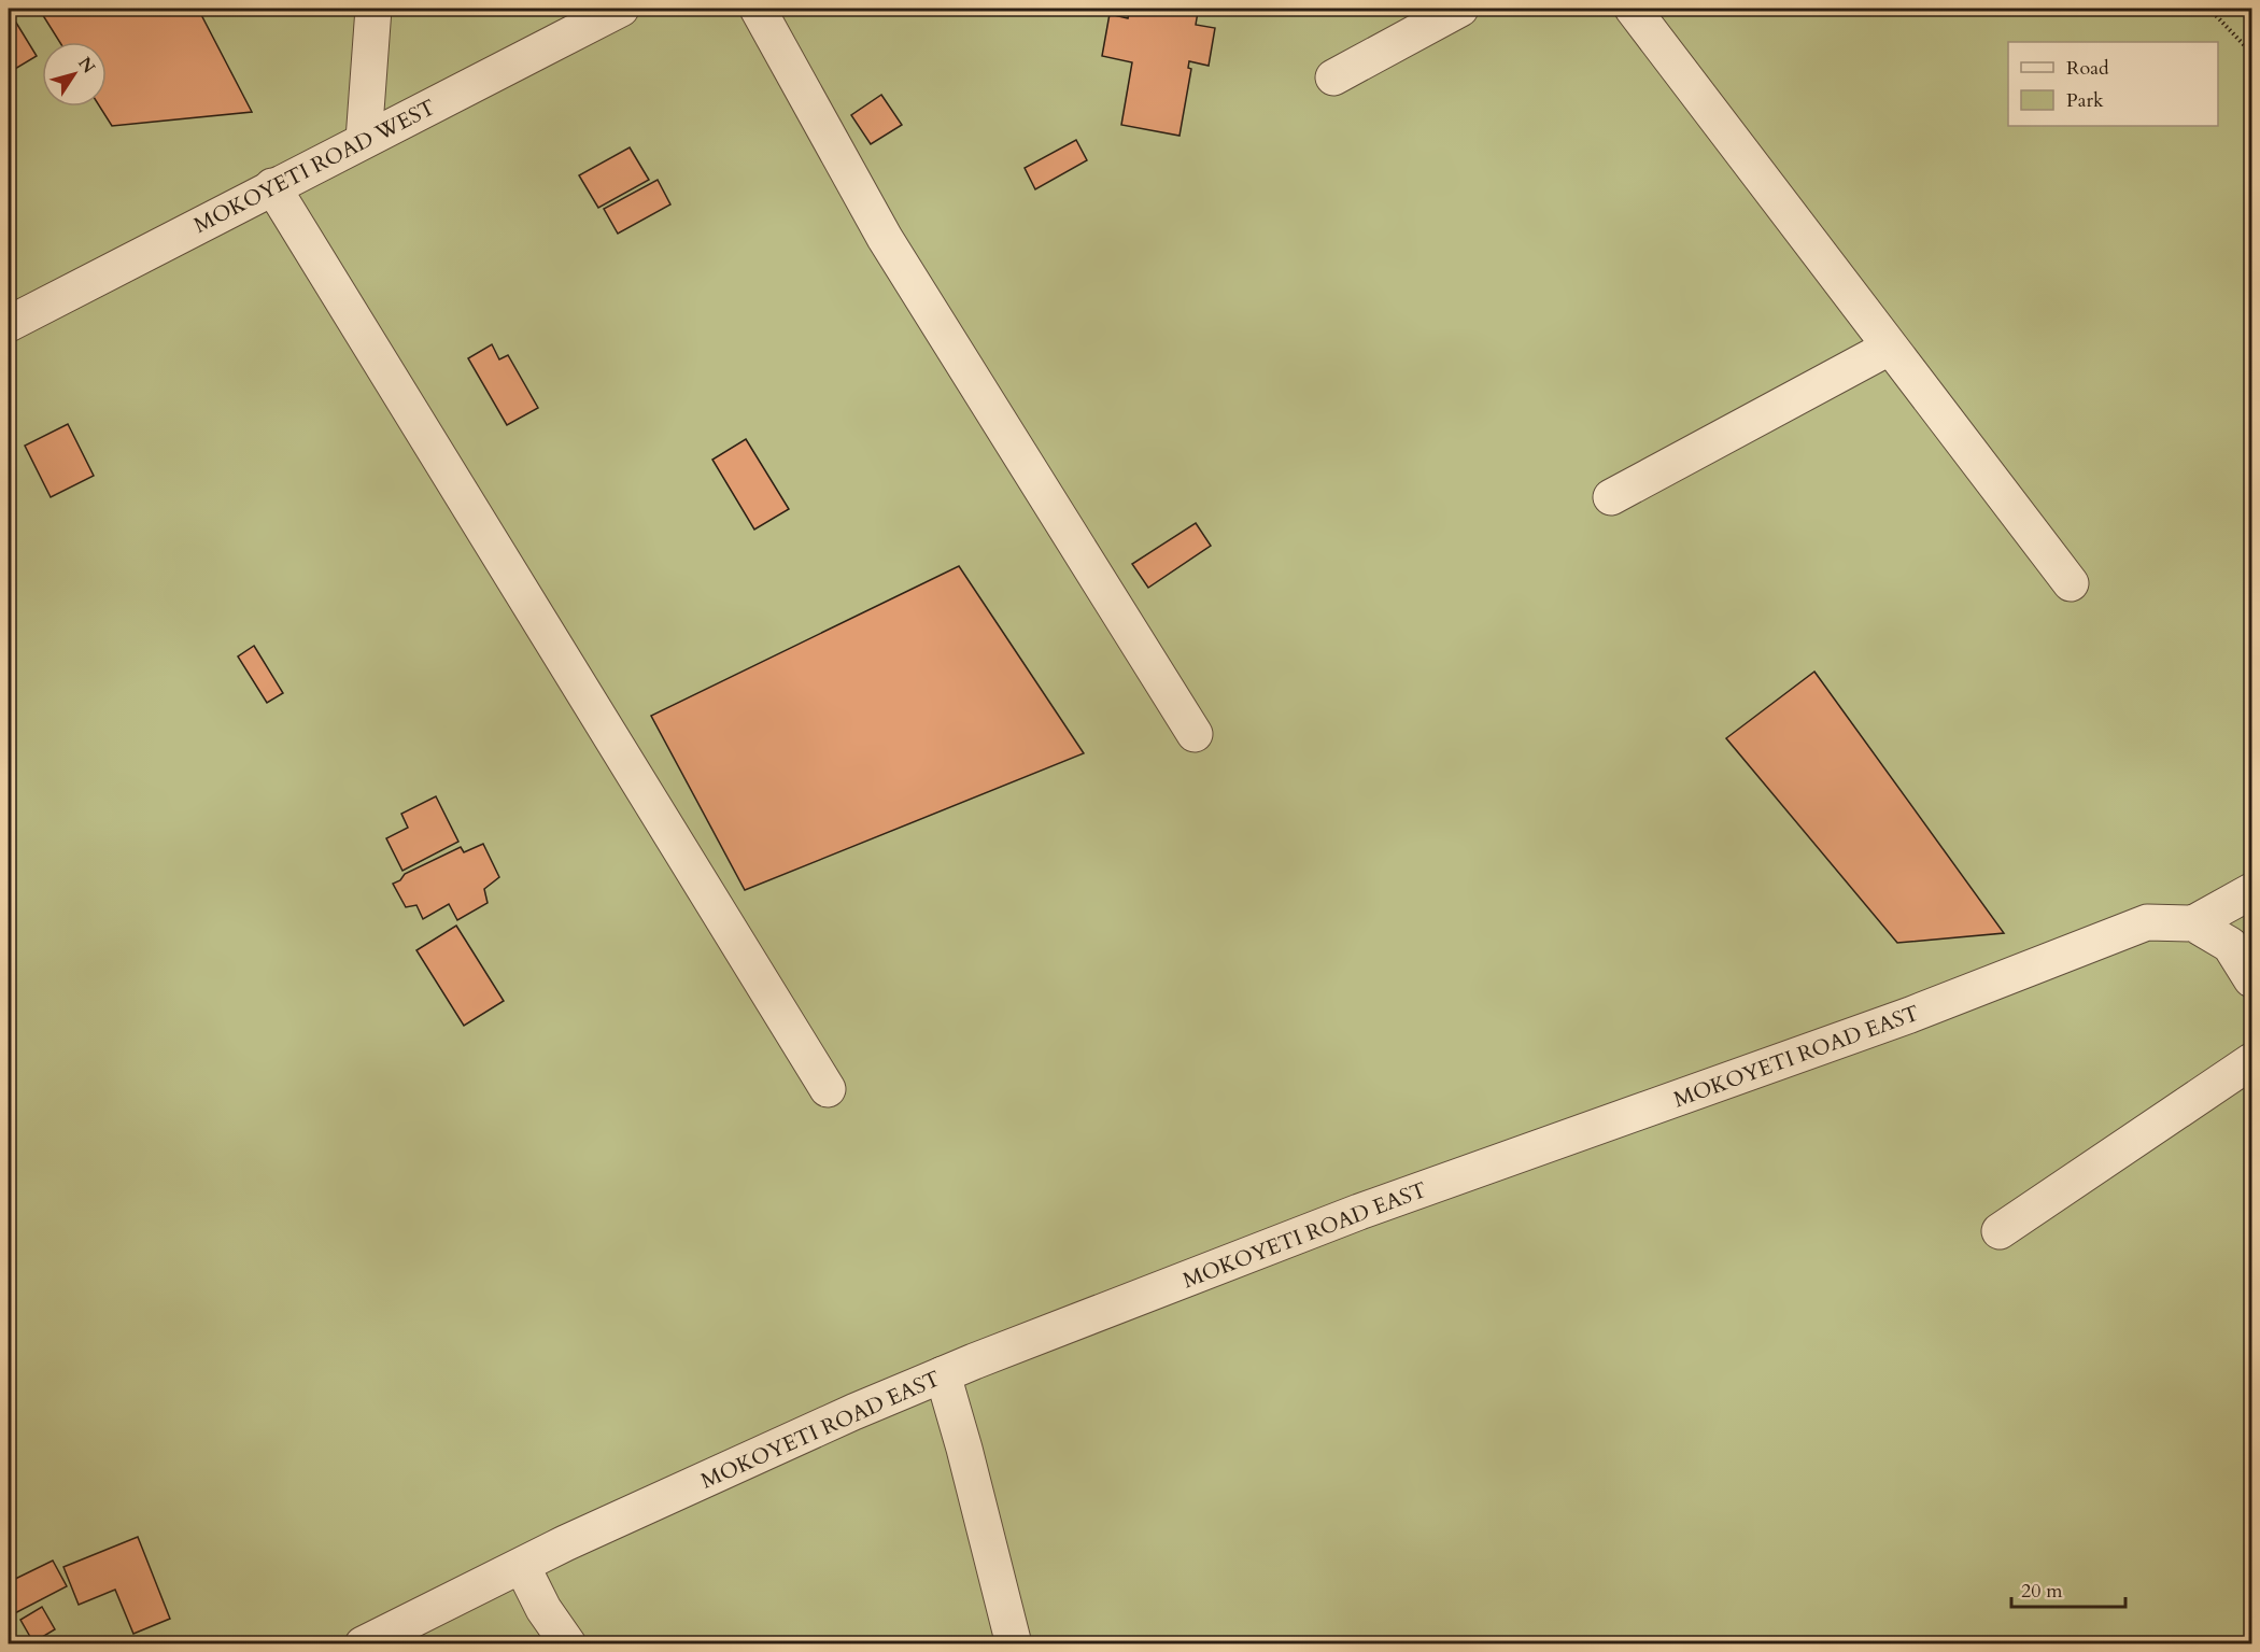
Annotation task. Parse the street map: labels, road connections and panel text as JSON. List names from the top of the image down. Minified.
{"streets":{"street":["MOKOYETI ROAD WEST","MOKOYETI ROAD EAST"]},"legend":["Road","Park"],"scale_bar":"20 m","north":"top right"}
